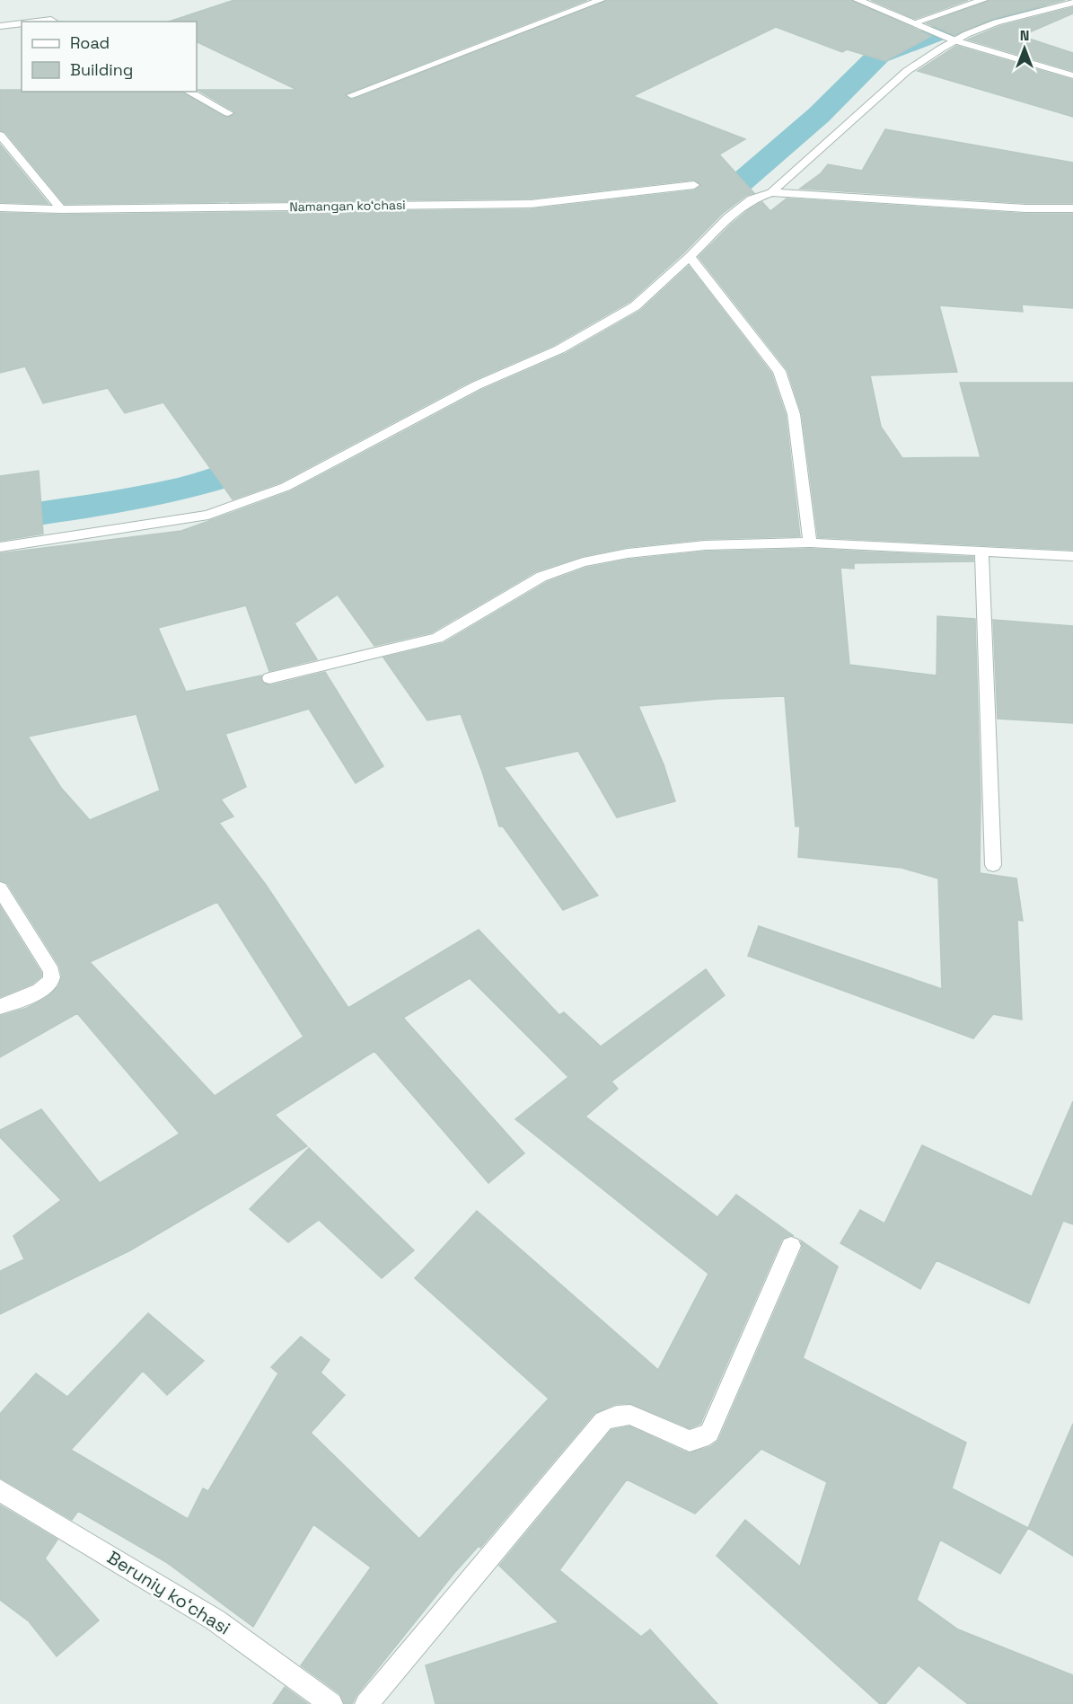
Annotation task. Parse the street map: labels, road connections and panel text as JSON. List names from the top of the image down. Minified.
{"streets":{"street":["Namangan koʻchasi","Beruniy koʻchasi"]},"legend":["Road","Building"],"north":"top"}
